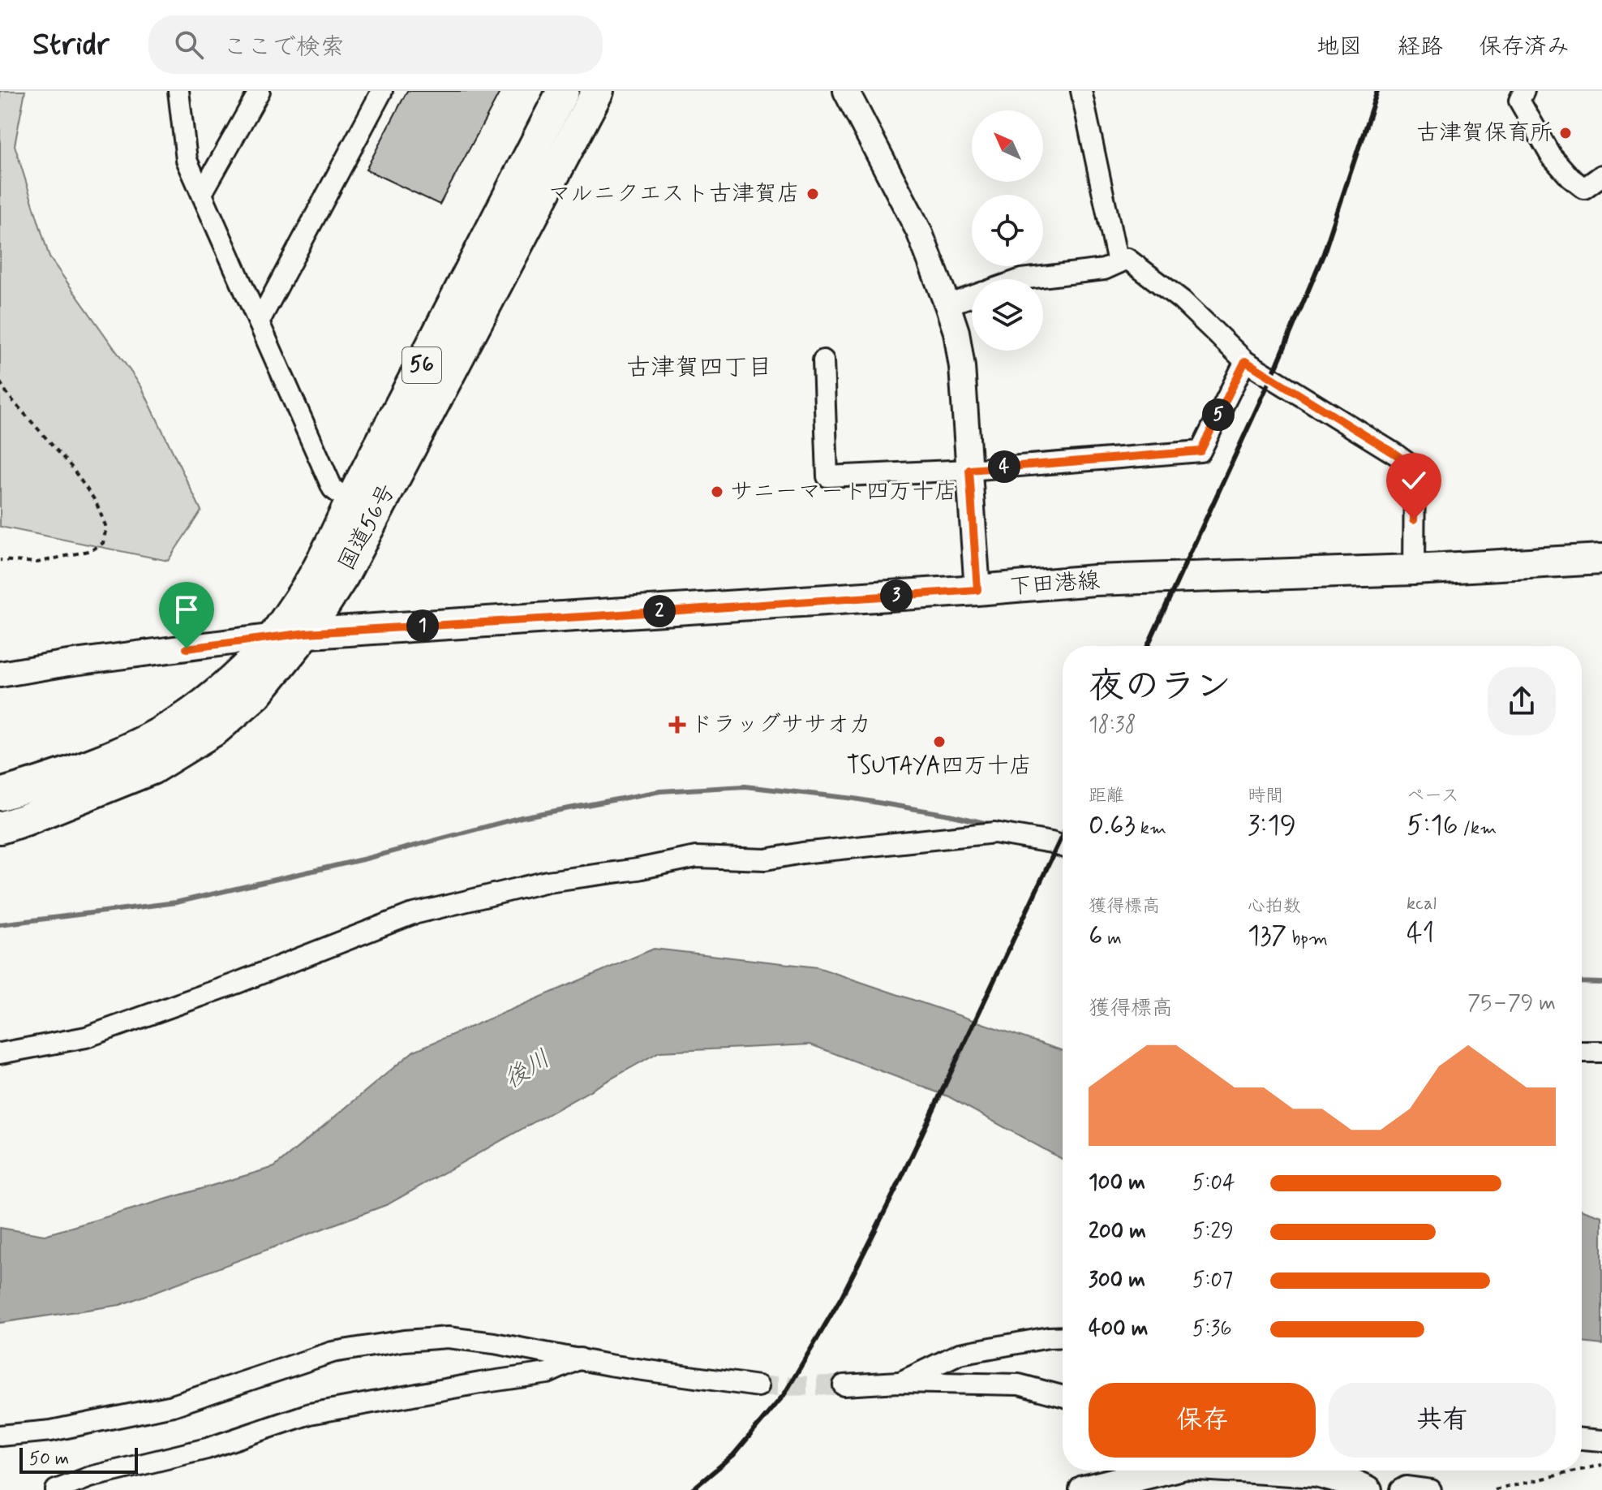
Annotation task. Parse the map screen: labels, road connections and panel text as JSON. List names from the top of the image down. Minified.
{"streets":{"highway":["56","国道56号"],"main road":["下田港線"]},"crossings":[["国道56号","下田港線"]],"districts":["古津賀四丁目"],"water":["後川"],"places":{"other":["古津賀保育所","マルニクエスト古津賀店","サニーマート四万十店","TSUTAYA四万十店"],"health":["ドラッグササオカ"]},"scale_bar":"50 m","north":"top left","page":{"header":"Stridr","search":"ここで検索","nav":["地図","経路","保存済み"],"pins":["5","4","3","2","1"],"heading":["夜のラン","18:38"],"stats":[["距離","0.63 km"],["時間","3:19"],["ペース","5:16 /km"],["獲得標高","6 m"],["心拍数","137 bpm"],["kcal","41"]],"chart":["獲得標高","75–79 m"],"list":[{"name":"100 m","note":"5:04"},{"name":"200 m","note":"5:29"},{"name":"300 m","note":"5:07"},{"name":"400 m","note":"5:36"}],"buttons":["保存","共有"],"scale":"50 m"}}
